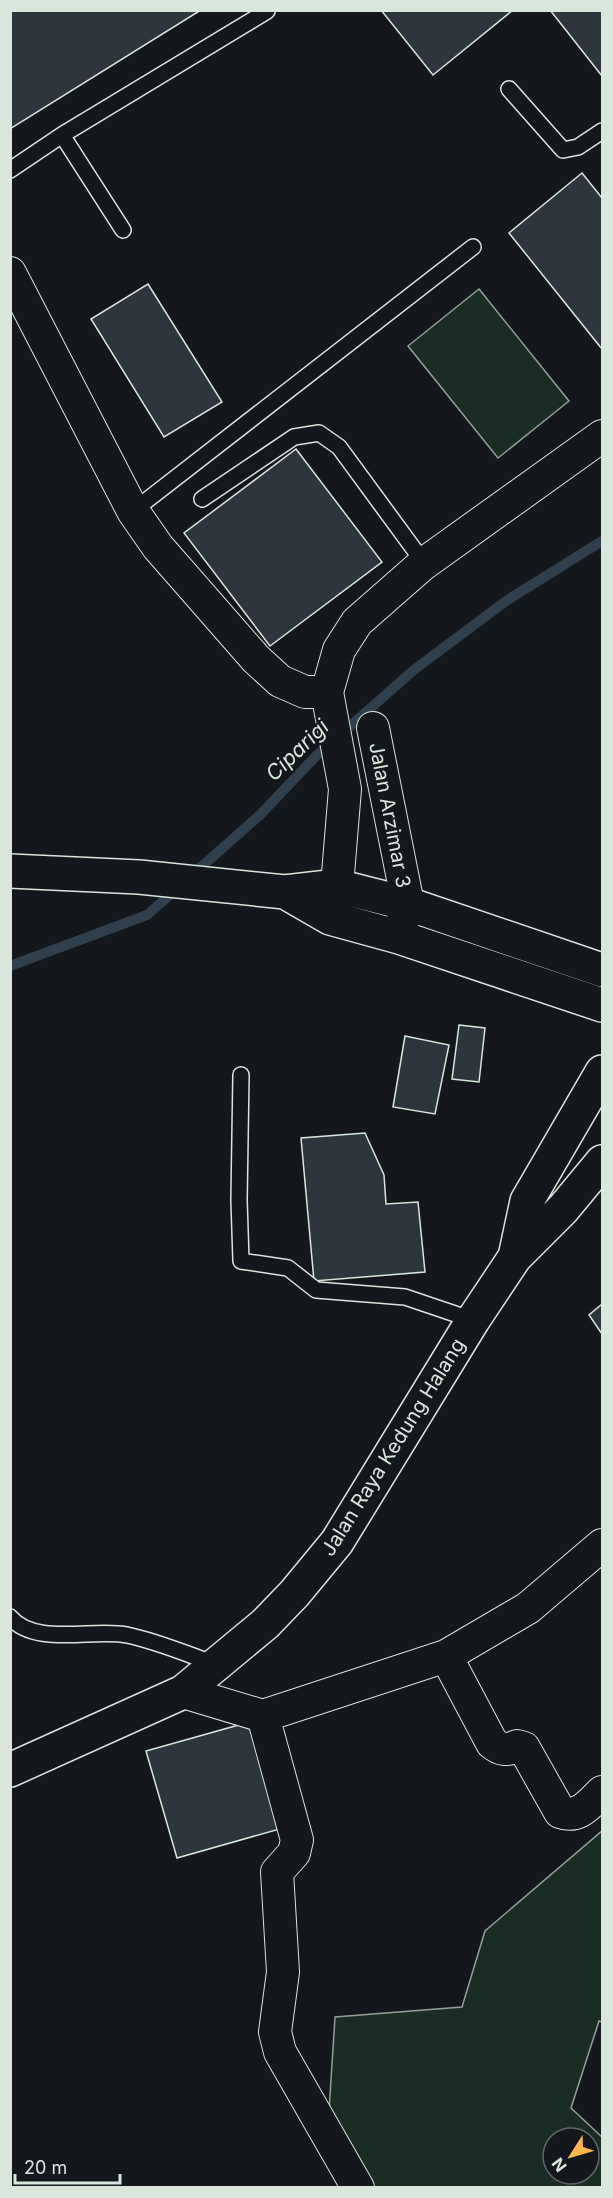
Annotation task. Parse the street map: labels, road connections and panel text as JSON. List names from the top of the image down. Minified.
{"streets":{"main road":["Jalan Raya Kedung Halang"],"street":["Jalan Arzimar 3"]},"water":["Ciparigi"],"scale_bar":"20 m","north":"bottom left"}
